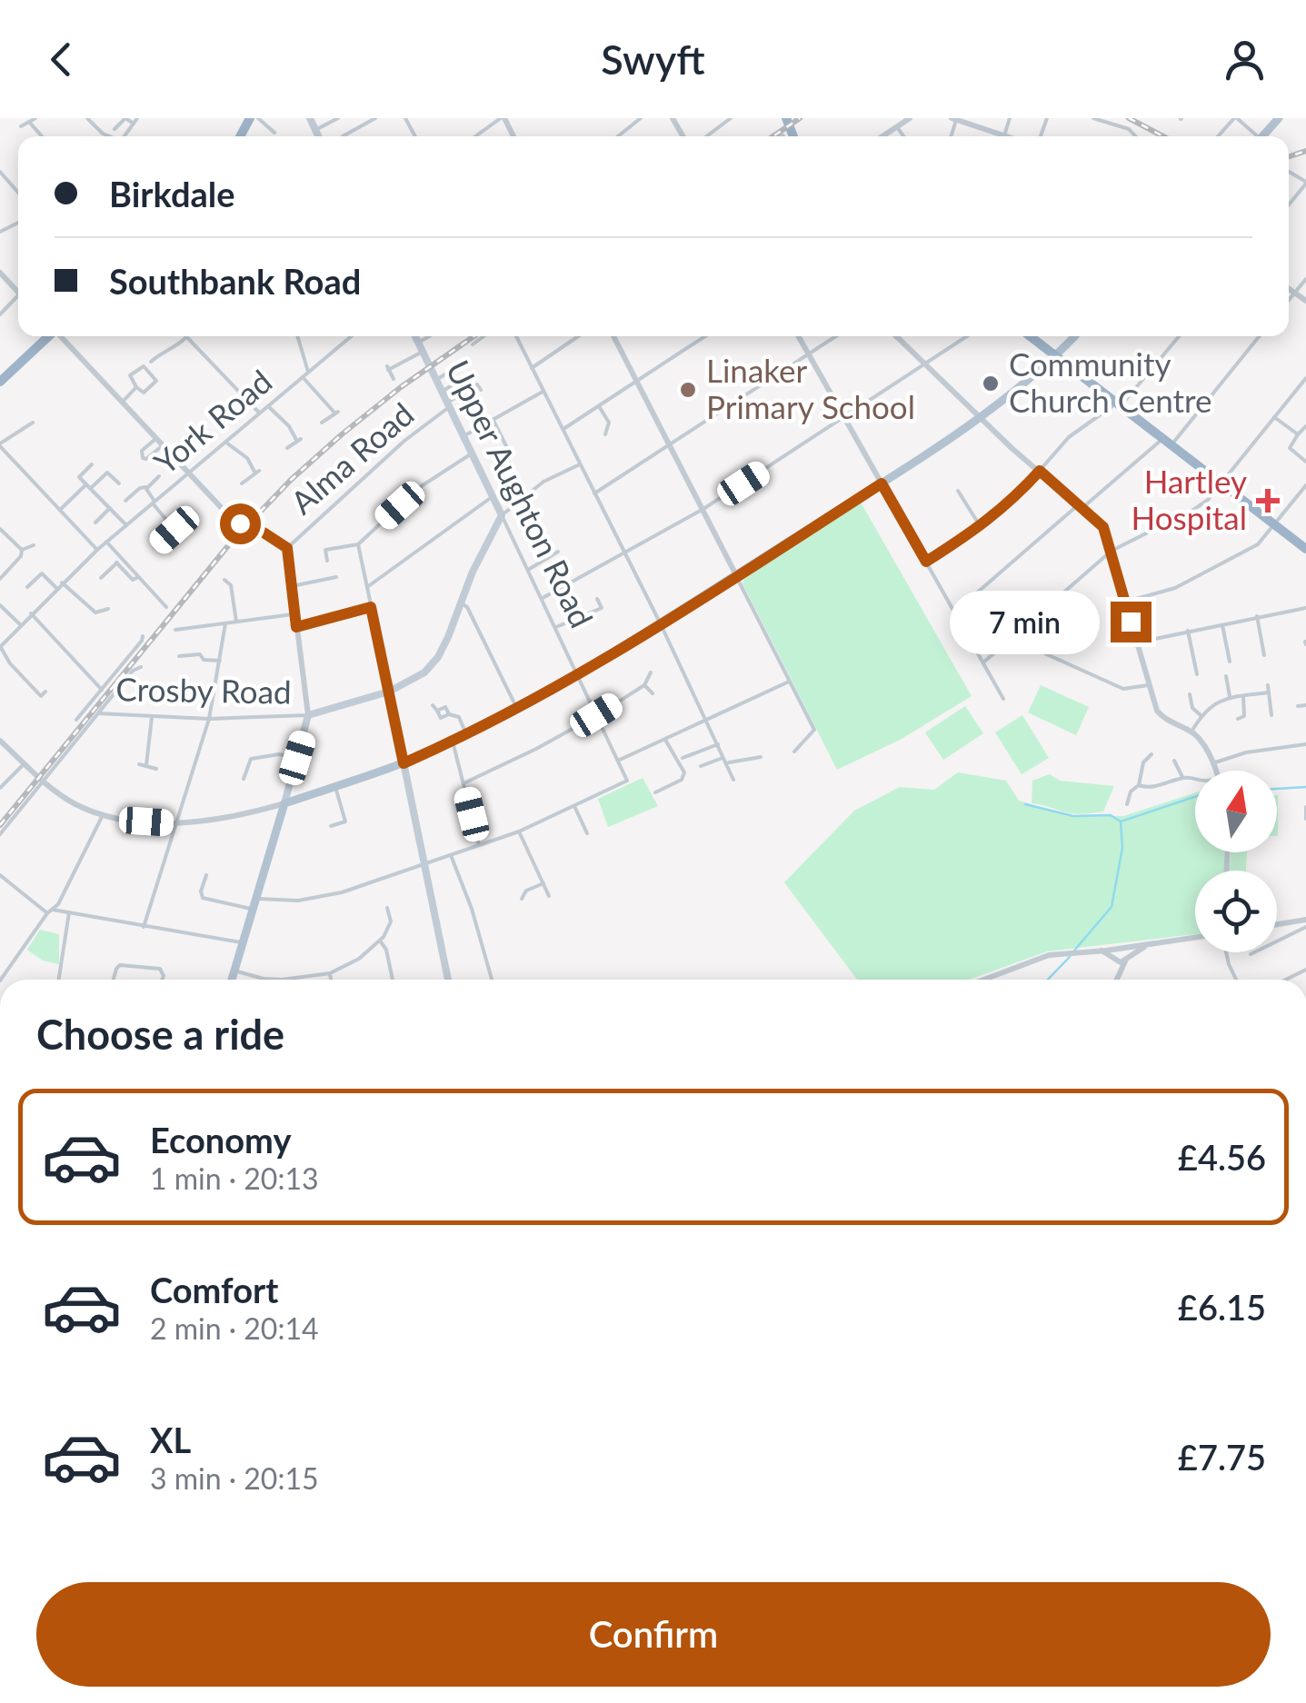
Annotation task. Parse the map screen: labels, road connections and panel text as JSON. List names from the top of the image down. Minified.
{"streets":{"main road":["Upper Aughton Road"],"street":["York Road","Alma Road","Crosby Road"]},"crossings":[["Alma Road","Upper Aughton Road"]],"places":{"other":["Community Church Centre","Linaker Primary School"],"health":["Hartley Hospital"]},"north":"top","page":{"header":"Swyft","banner":["Birkdale","Southbank Road"],"bubble":"7 min","heading":"Choose a ride","list":[{"name":"Economy","note":"1 min · 20:13","value":"£4.56"},{"name":"Comfort","note":"2 min · 20:14","value":"£6.15"},{"name":"XL","note":"3 min · 20:15","value":"£7.75"}],"buttons":"Confirm"}}
